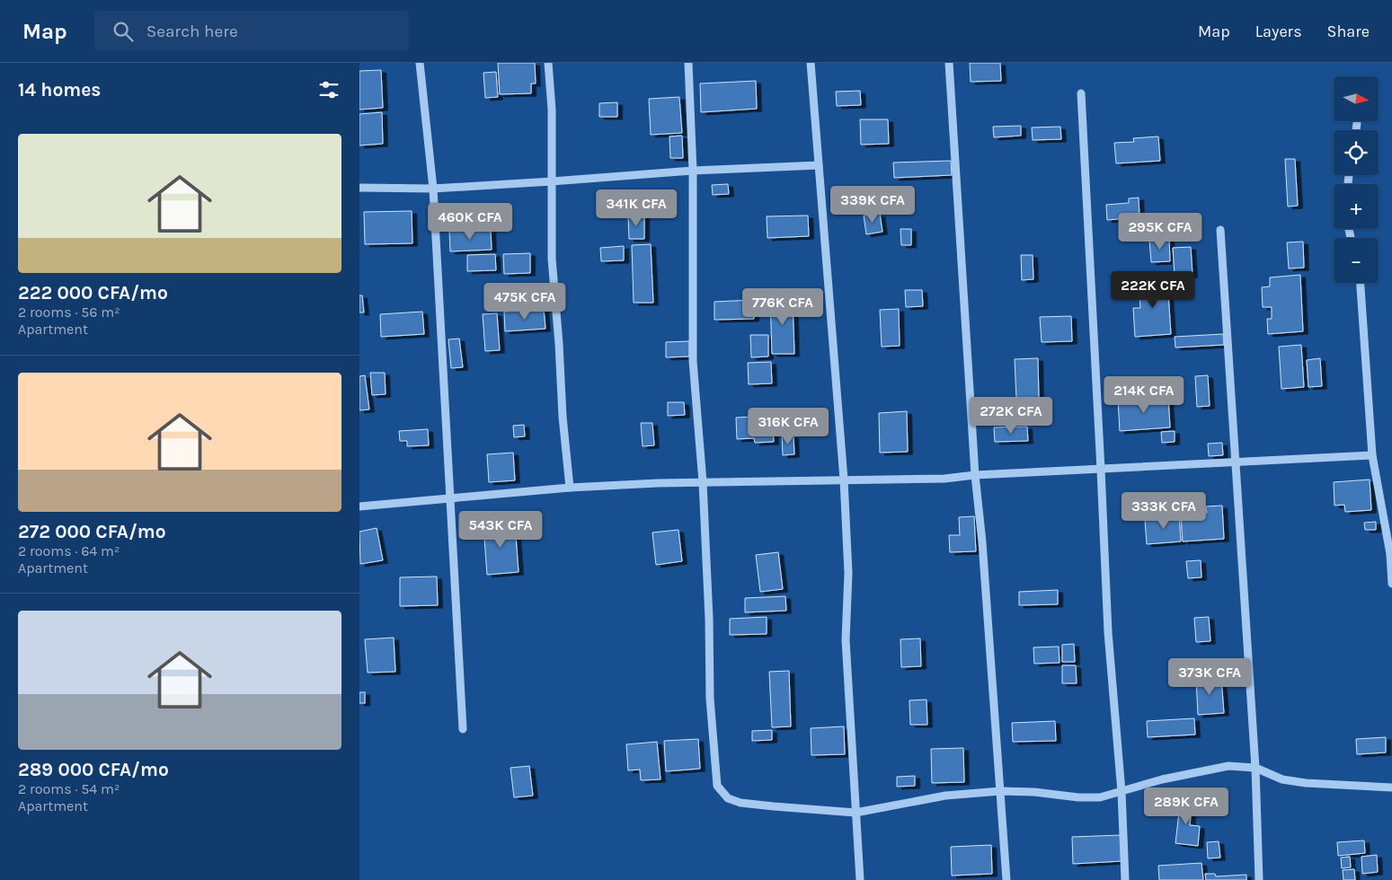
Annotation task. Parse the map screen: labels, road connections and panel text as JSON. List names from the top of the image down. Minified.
{"north":"right","page":{"header":"Map","search":"Search here","nav":["Map","Layers","Share"],"heading":"14 homes","map_buttons":["+","−"],"list":[{"name":"222 000 CFA/mo","note":"2 rooms · 56 m² · Apartment"},{"name":"272 000 CFA/mo","note":"2 rooms · 64 m² · Apartment"},{"name":"289 000 CFA/mo","note":"2 rooms · 54 m² · Apartment"}],"price":["339K CFA","341K CFA","460K CFA","295K CFA","222K CFA","475K CFA","776K CFA","214K CFA","272K CFA","316K CFA","333K CFA","543K CFA","373K CFA","289K CFA"]}}
